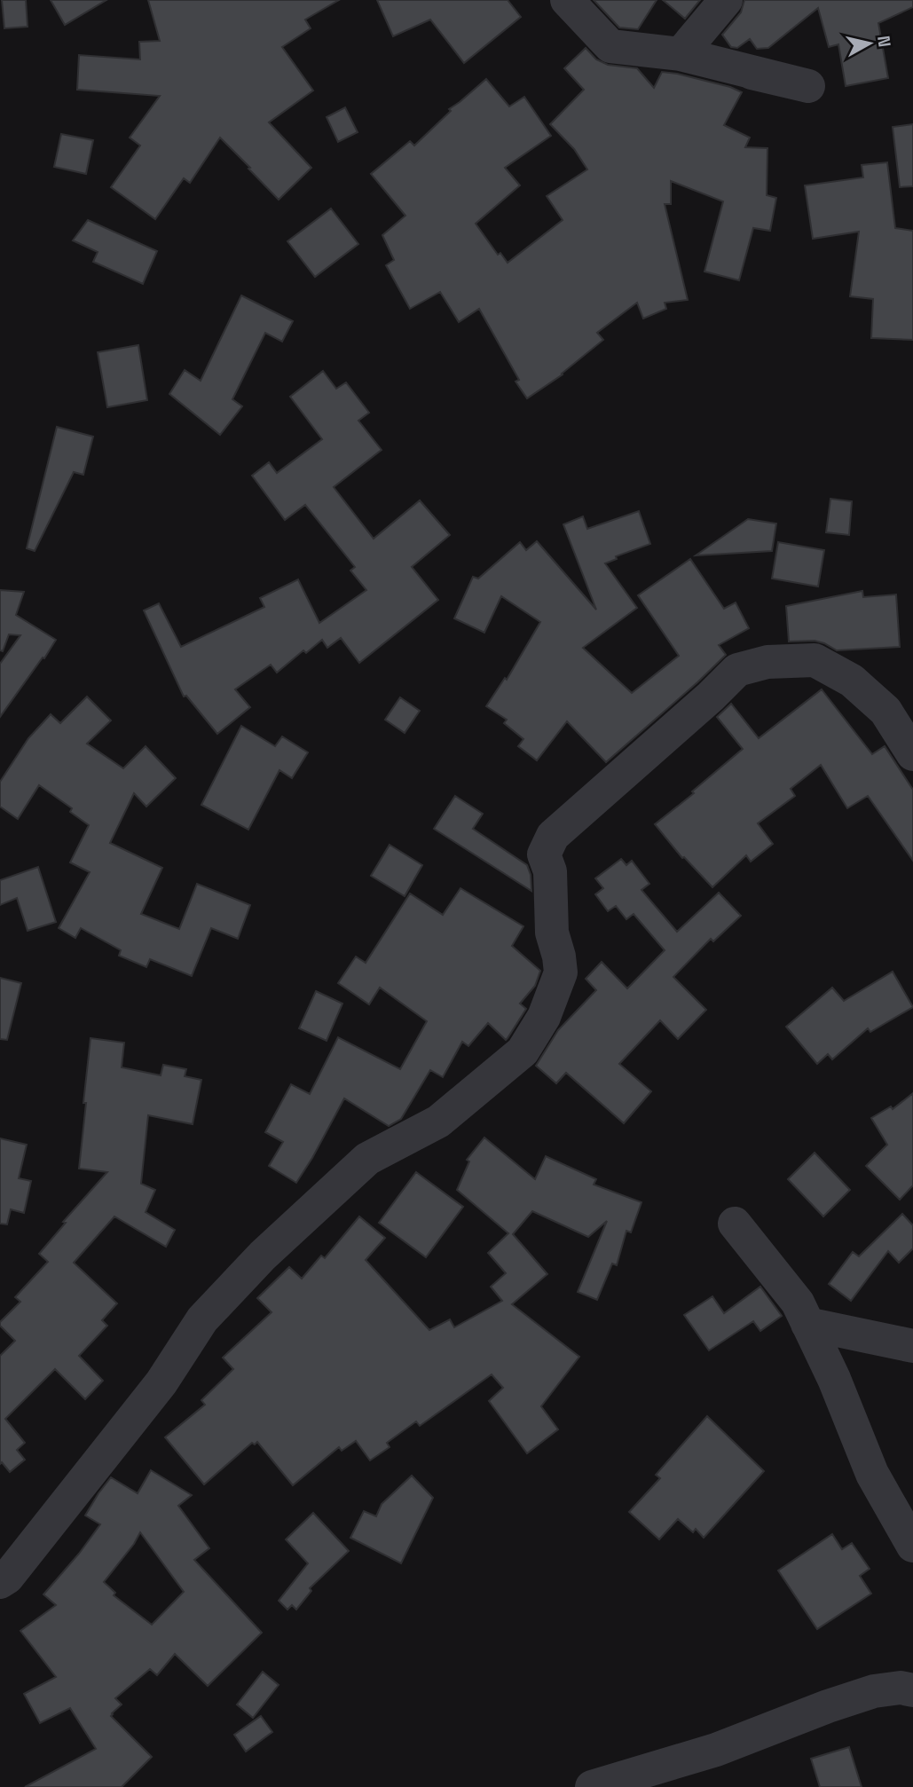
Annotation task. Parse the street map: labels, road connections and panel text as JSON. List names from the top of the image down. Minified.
{"north":"right"}
